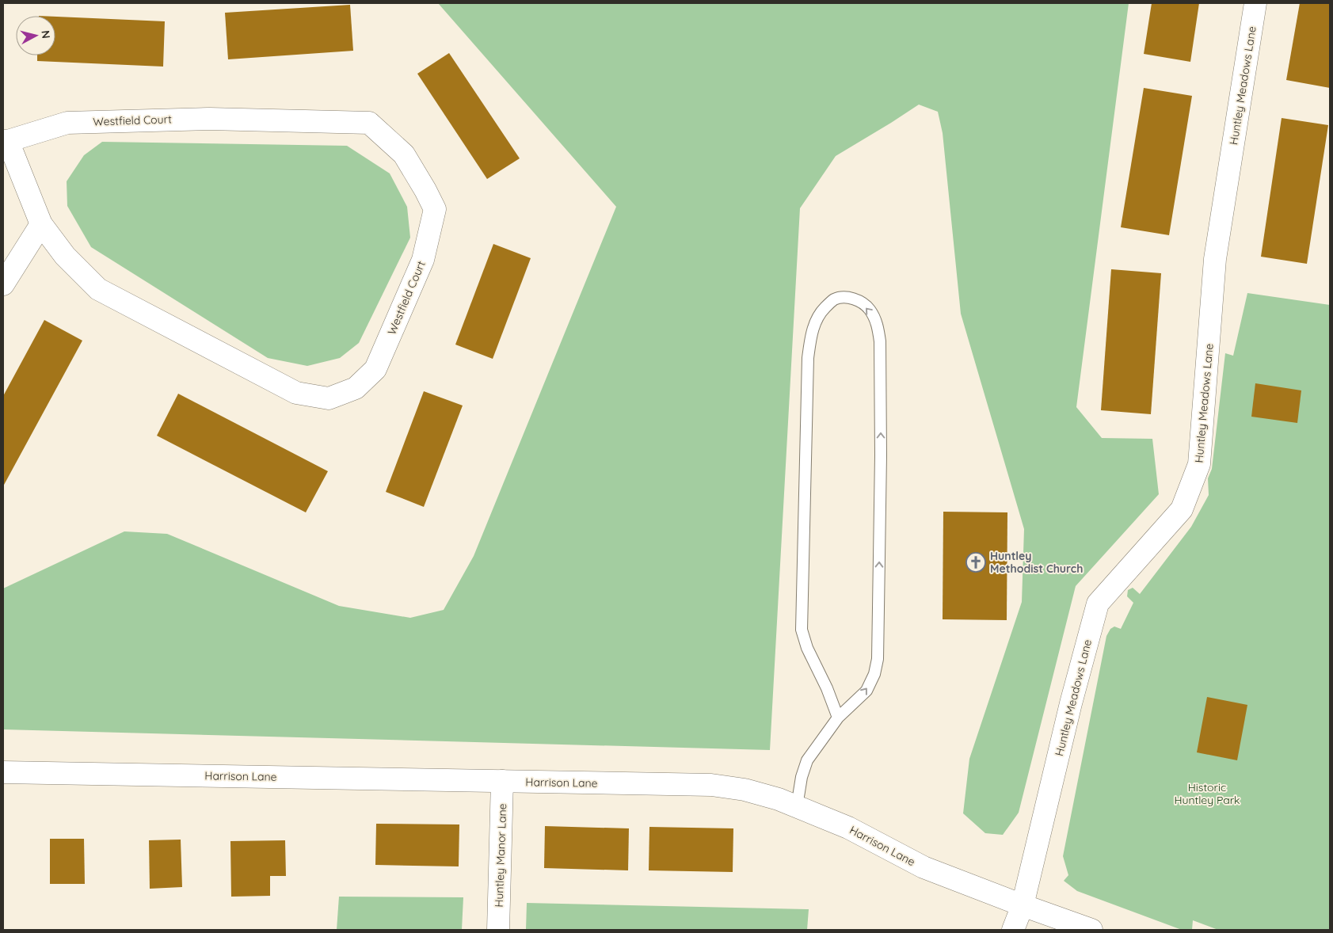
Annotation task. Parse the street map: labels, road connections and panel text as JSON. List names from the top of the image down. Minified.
{"streets":{"street":["Huntley Meadows Lane","Westfield Court","Harrison Lane","Huntley Manor Lane"]},"crossings":[["Huntley Meadows Lane","Harrison Lane"],["Harrison Lane","Huntley Manor Lane"]],"parks":["Historic Huntley Park"],"places":{"church":["Huntley Methodist Church"]},"north":"right"}
